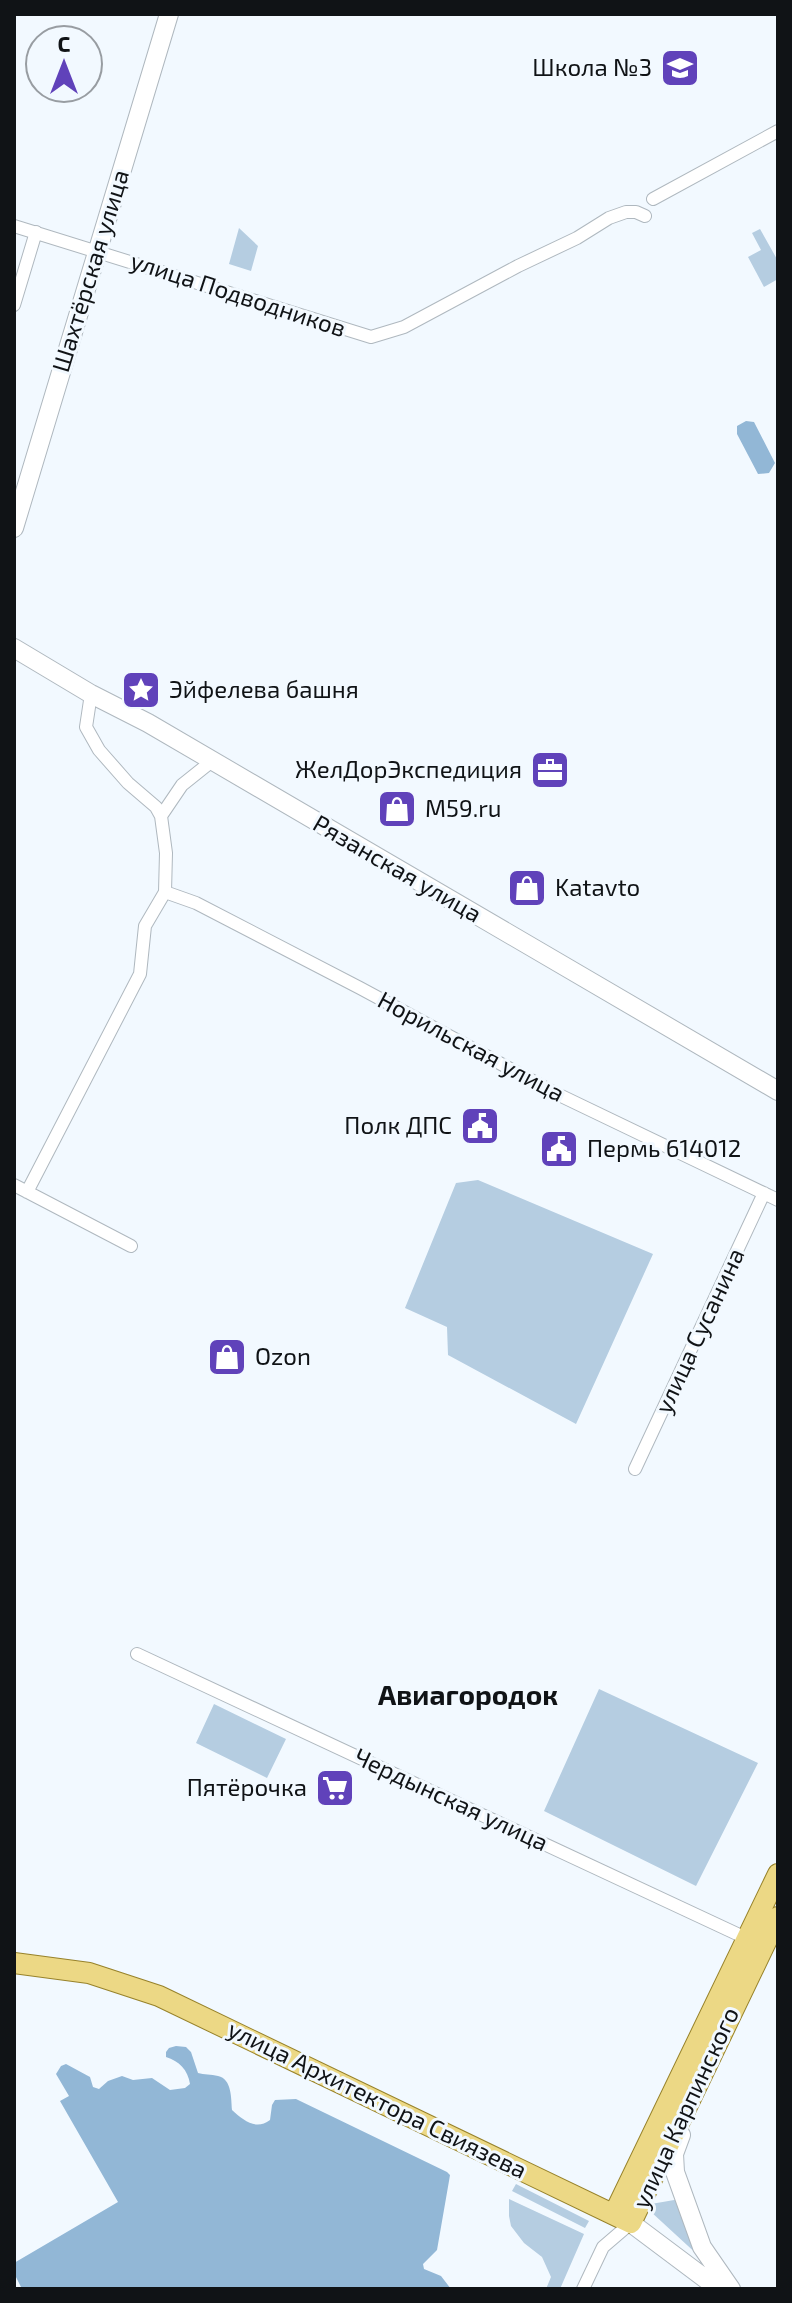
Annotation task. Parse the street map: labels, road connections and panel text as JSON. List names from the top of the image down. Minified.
{"streets":{"main road":["улица Архитектора Свиязева","улица Карпинского"],"street":["Шахтёрская улица","улица Подводников","Рязанская улица","Норильская улица","улица Сусанина","Чердынская улица"]},"crossings":[["Шахтёрская улица","улица Подводников"],["Норильская улица","улица Сусанина"],["Чердынская улица","улица Карпинского"],["улица Архитектора Свиязева","улица Карпинского"]],"districts":["Авиагородок"],"places":{"school or university":["Школа №3"],"place":["Эйфелева башня"],"office":["ЖелДорЭкспедиция"],"shop":["M59.ru","Katavto","Ozon"],"public building":["Полк ДПС","Пермь 614012"],"supermarket":["Пятёрочка"]},"north":"top"}
